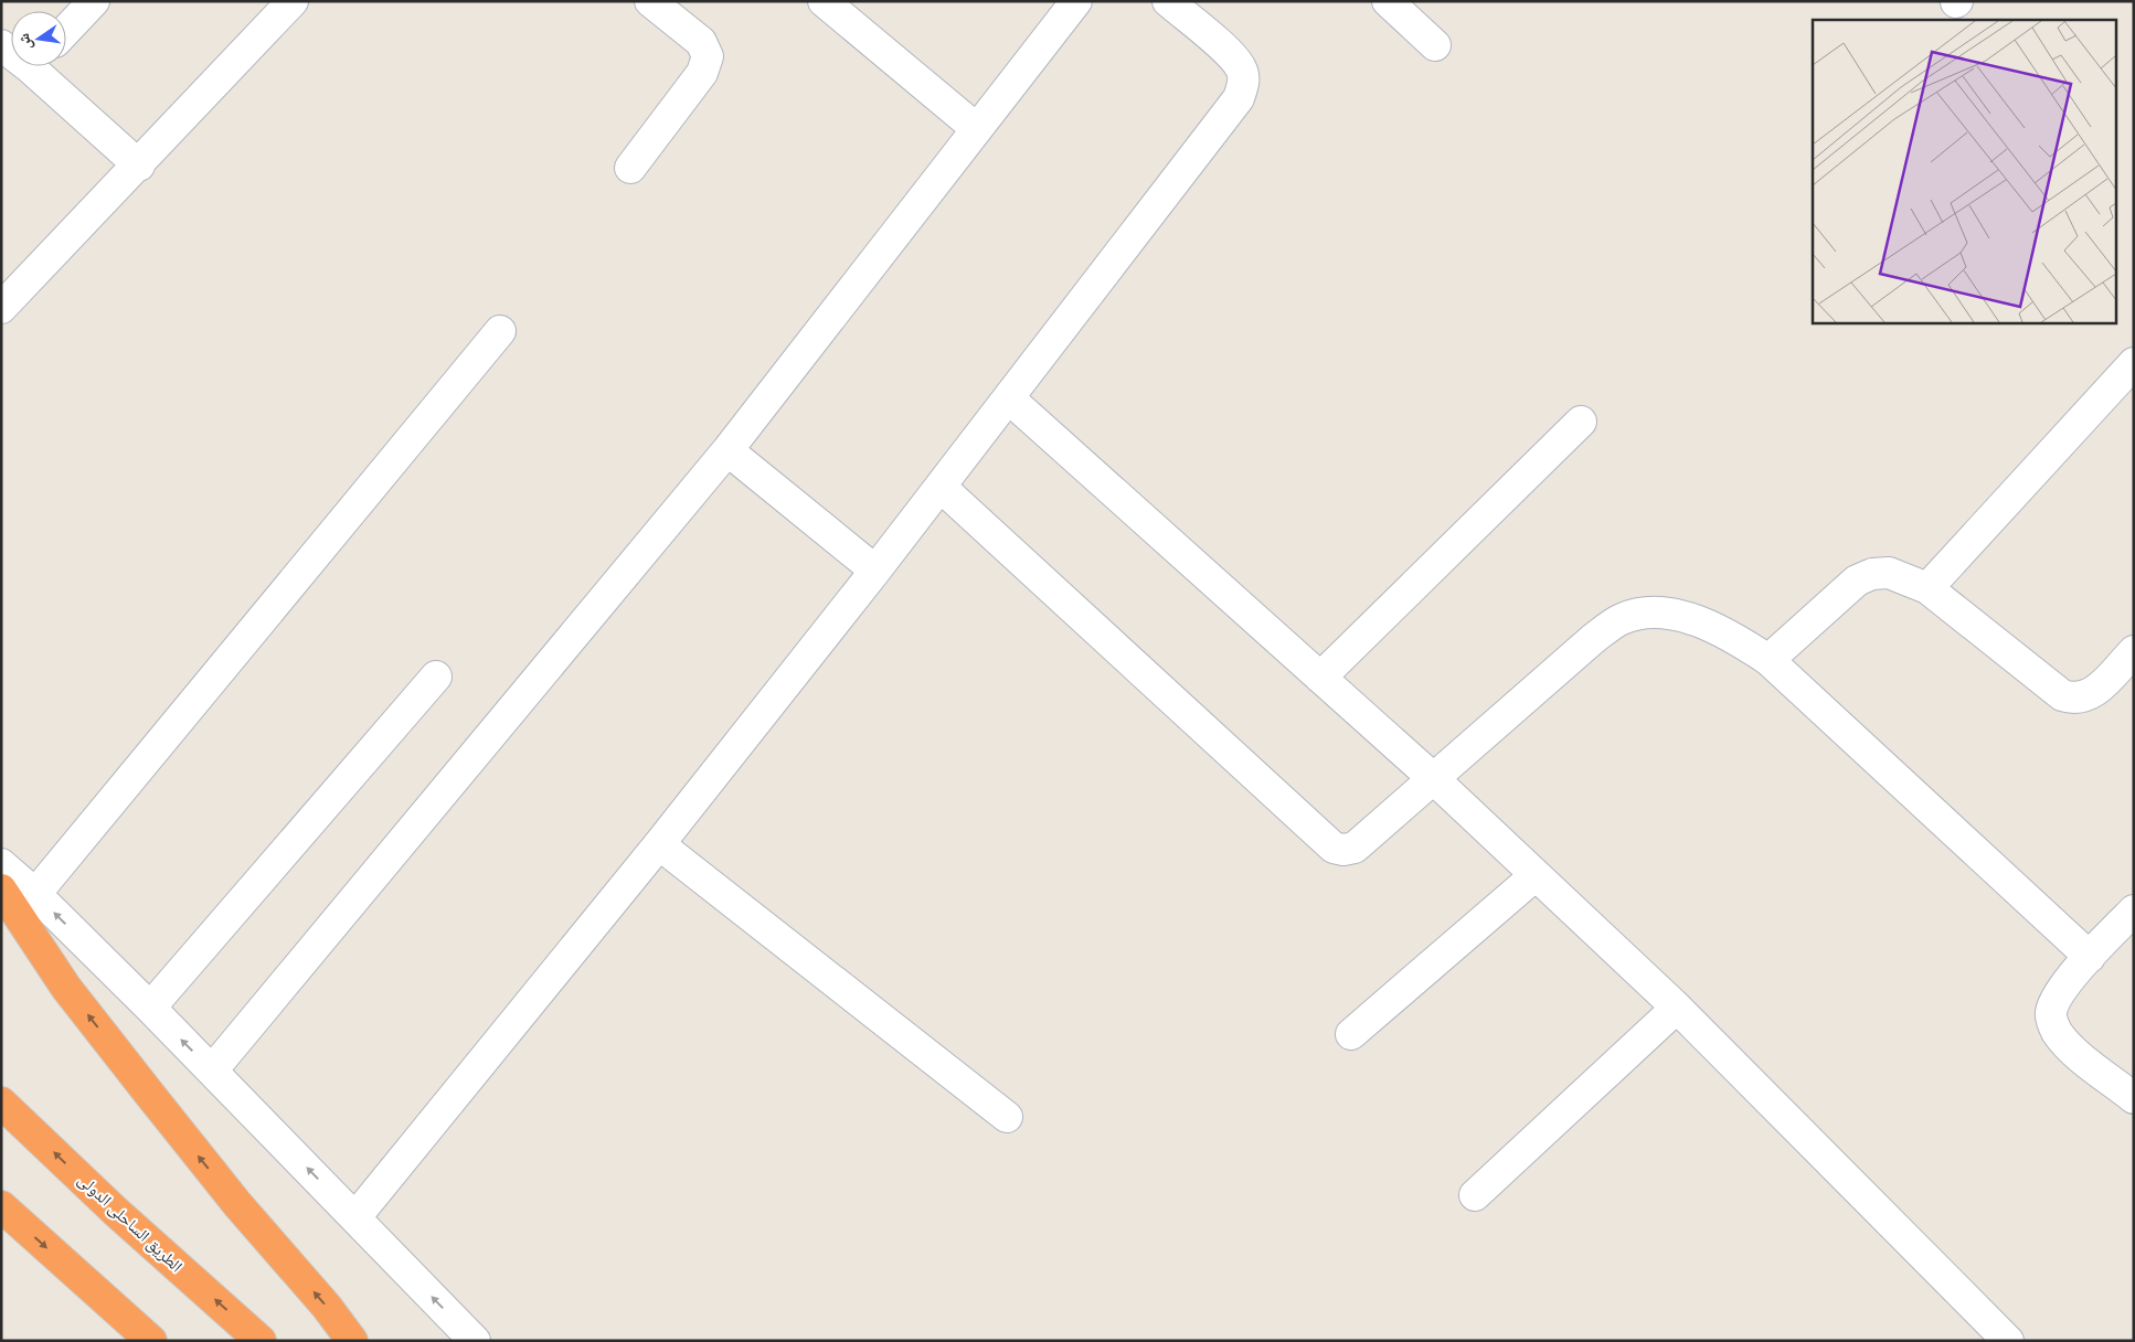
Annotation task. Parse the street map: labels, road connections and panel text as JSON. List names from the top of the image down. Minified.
{"streets":{"highway":["الطريق الساحلى الدولى"]},"north":"left"}
